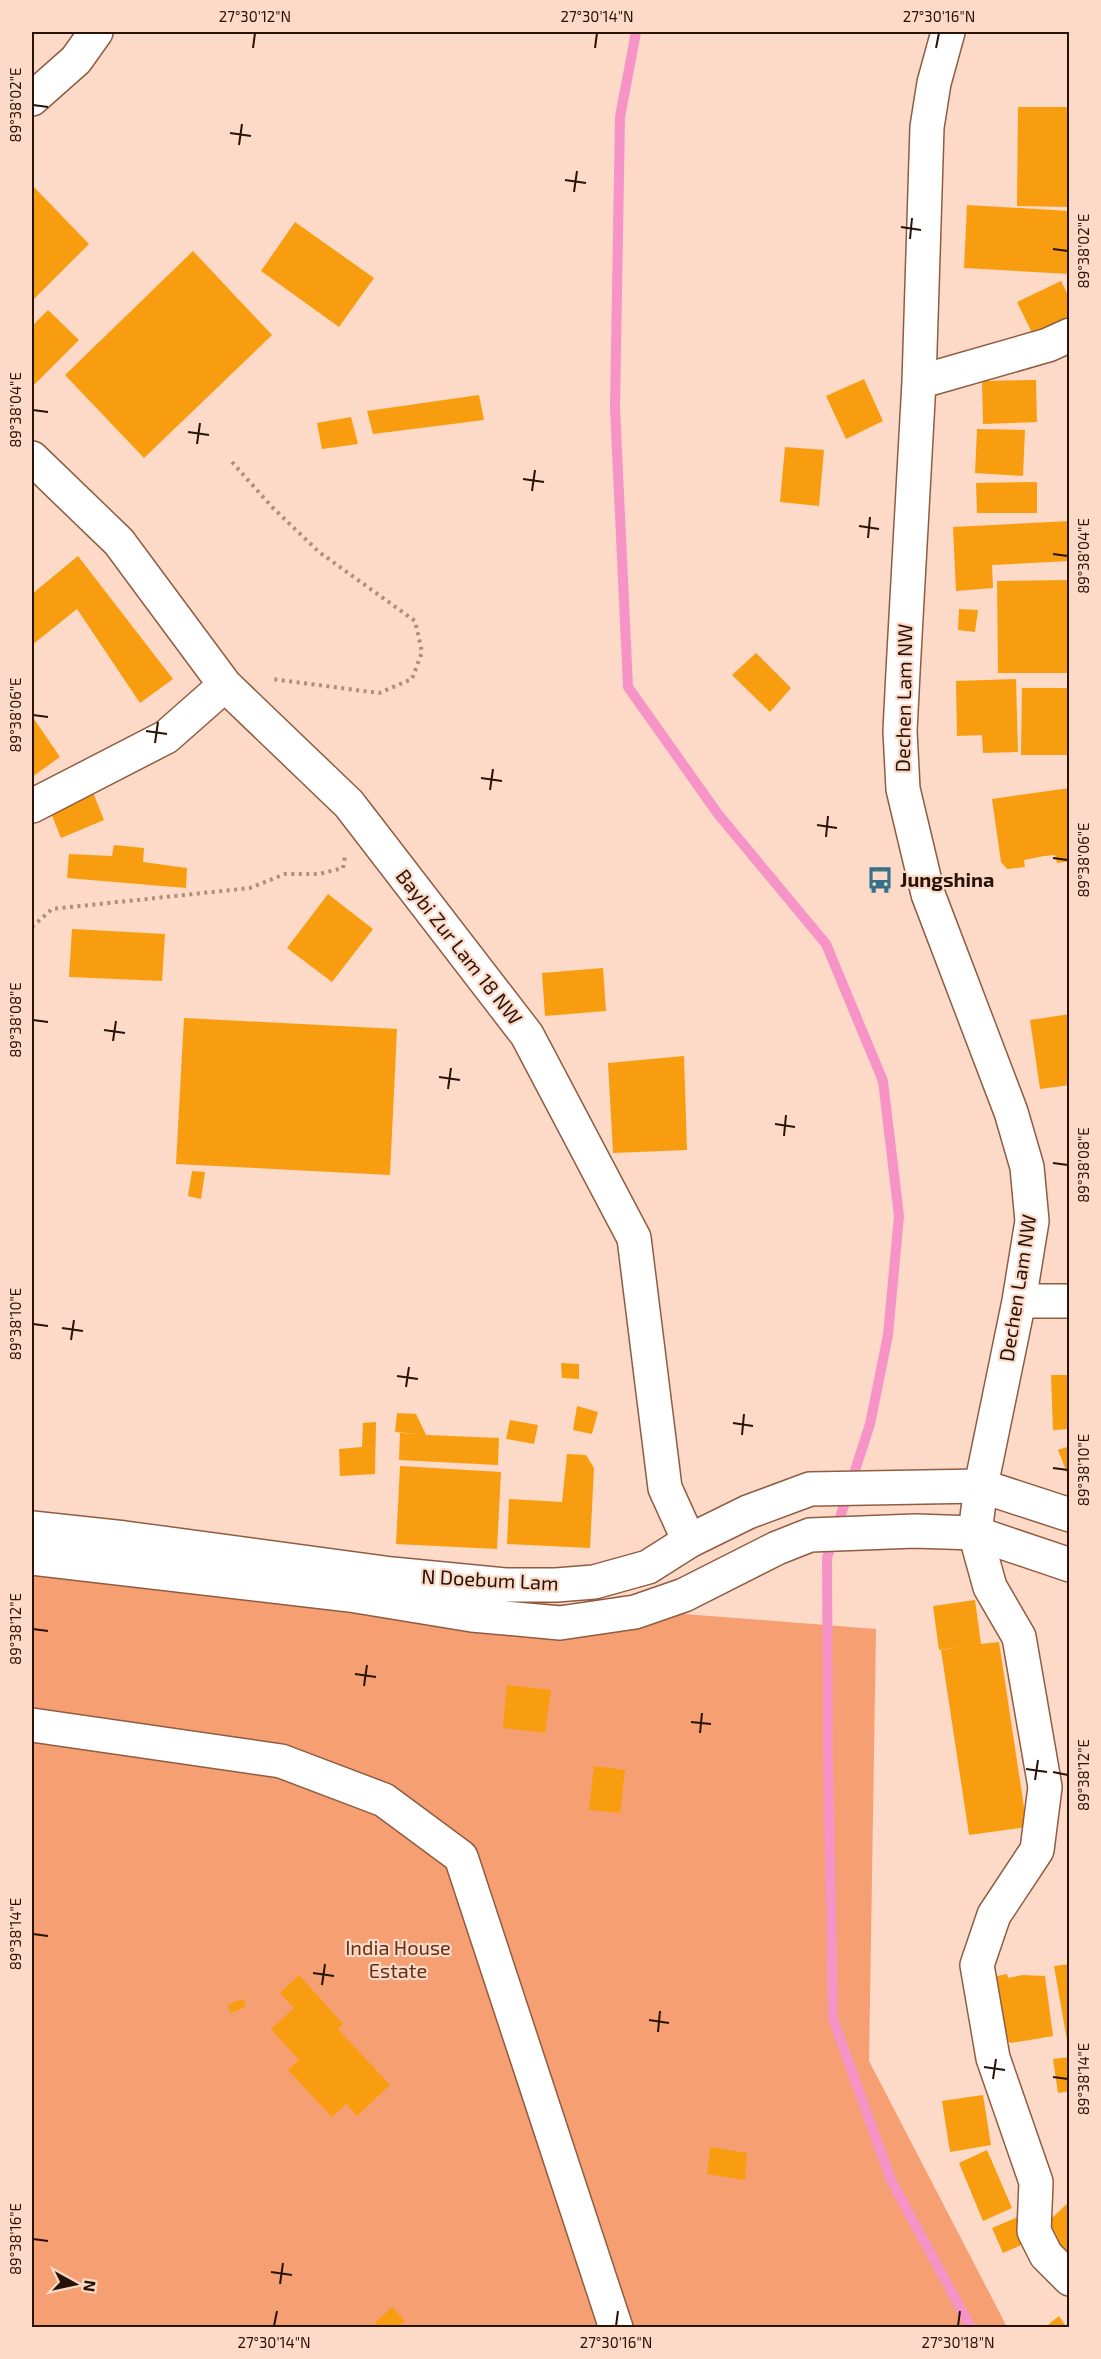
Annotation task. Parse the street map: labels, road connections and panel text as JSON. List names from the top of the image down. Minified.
{"streets":{"street":["Dechen Lam NW","Baybi Zur Lam 18 NW","N Doebum Lam"]},"crossings":[["Dechen Lam NW","N Doebum Lam"],["Baybi Zur Lam 18 NW","N Doebum Lam"]],"parks":["India House Estate"],"places":{"bus stop":["Jungshina"]},"north":"right","coordinates":["27°30'12\"N","27°30'14\"N","27°30'16\"N","89°38'02\"E","89°38'04\"E","89°38'06\"E","89°38'08\"E","89°38'10\"E","89°38'12\"E","89°38'14\"E","89°38'16\"E","27°30'18\"N"]}
